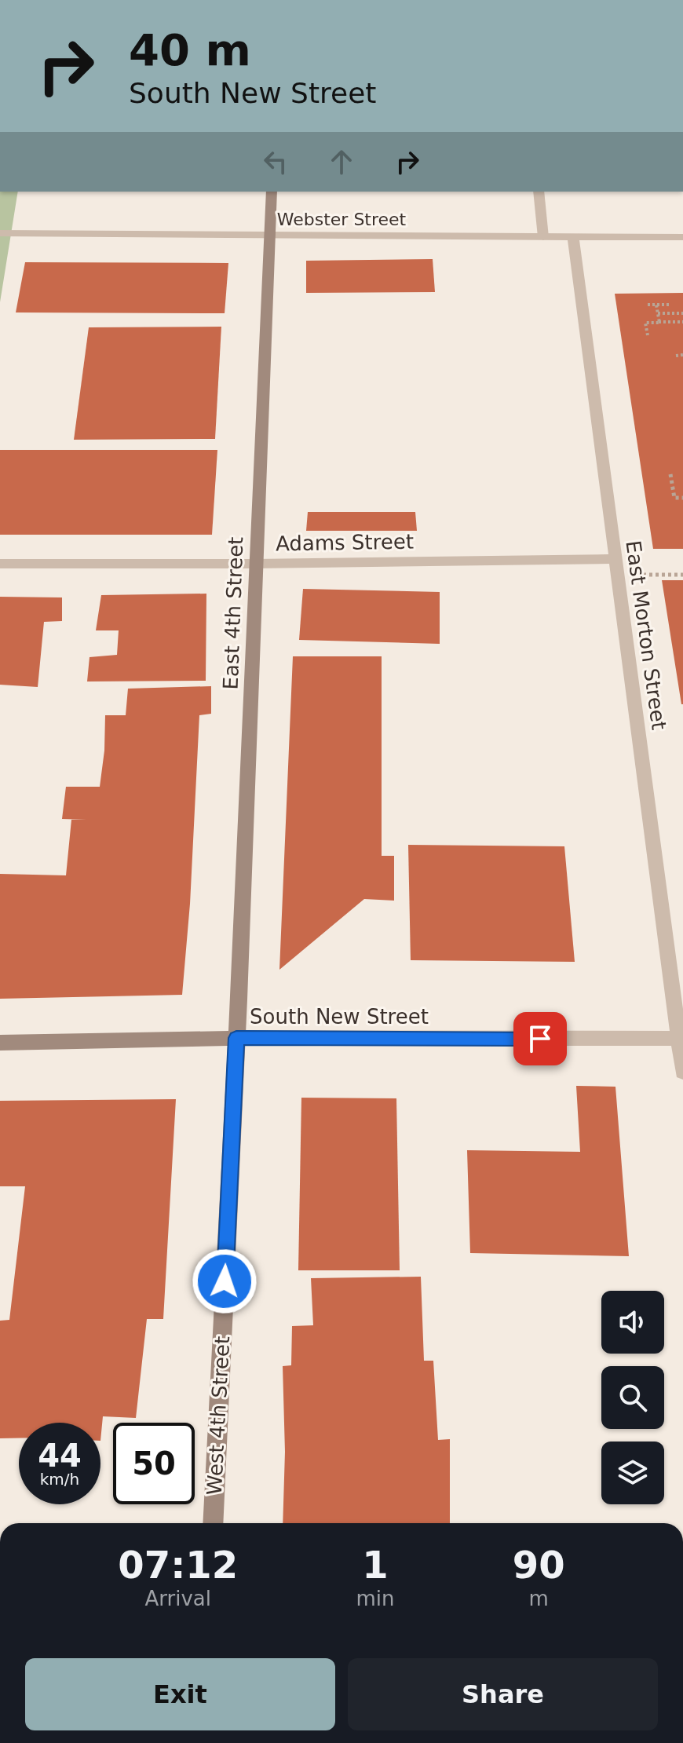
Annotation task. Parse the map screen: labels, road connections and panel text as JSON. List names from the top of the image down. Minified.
{"streets":{"main road":["East 4th Street","South New Street","West 4th Street"],"street":["Webster Street","Adams Street","East Morton Street"]},"crossings":[["Webster Street","East 4th Street"],["Webster Street","East Morton Street"],["Adams Street","East 4th Street"],["Adams Street","East Morton Street"],["East 4th Street","South New Street"],["East 4th Street","West 4th Street"],["East Morton Street","South New Street"],["South New Street","West 4th Street"]],"page":{"turn":["40 m","South New Street"],"speed":"44 km/h","limit":"50","eta":["07:12","Arrival","1","min","90","m"],"buttons":["Exit","Share"]}}
